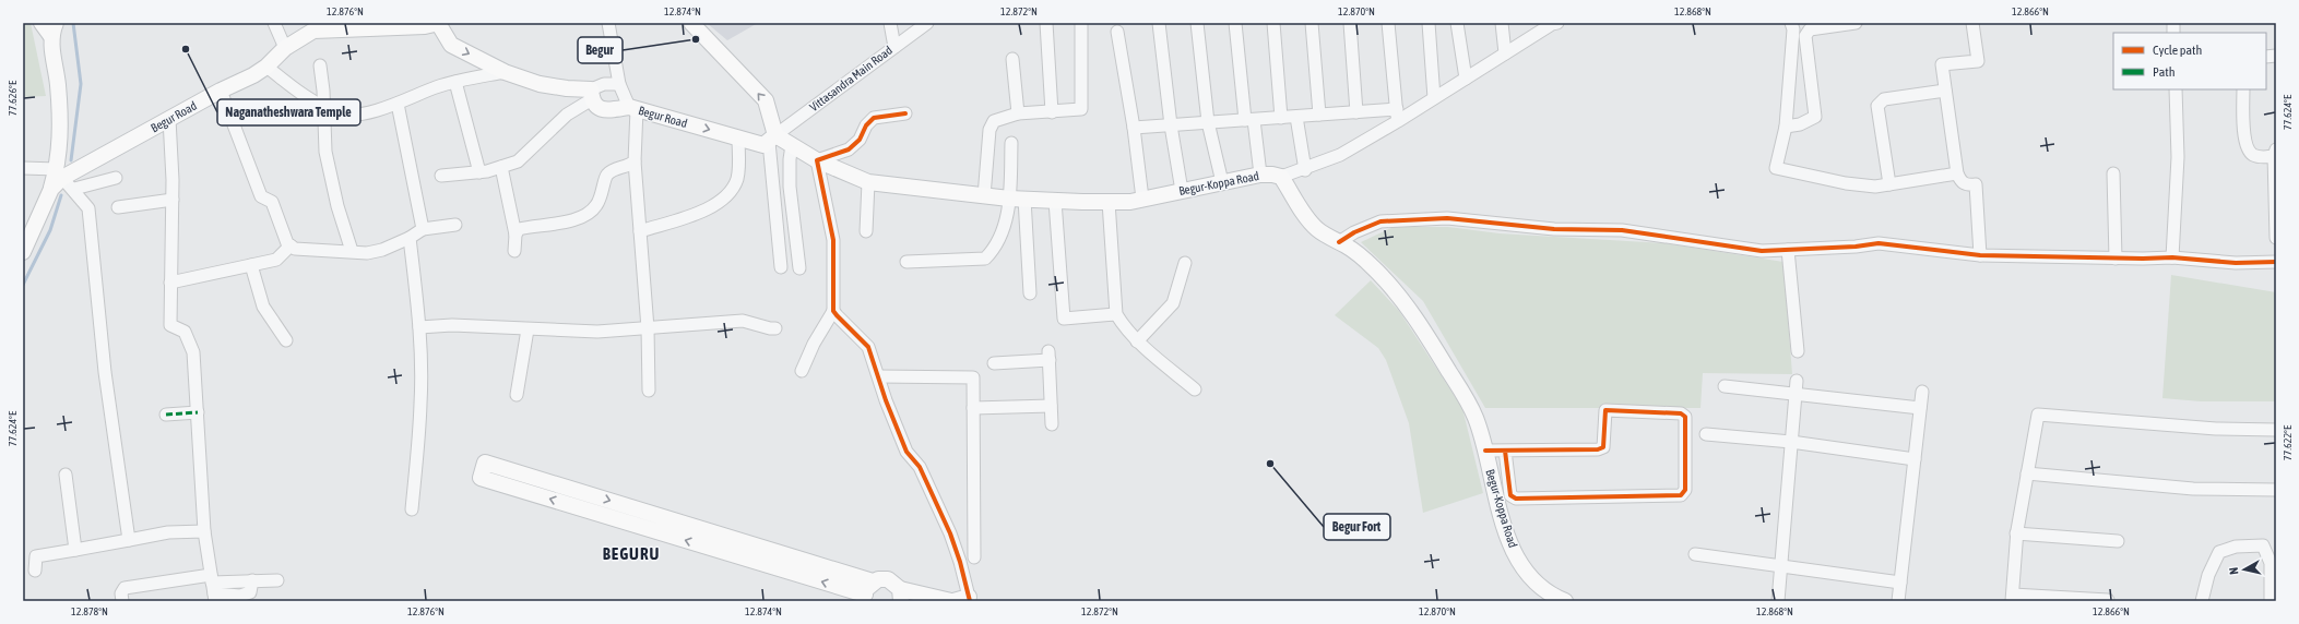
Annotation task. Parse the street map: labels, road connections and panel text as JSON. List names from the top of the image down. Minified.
{"streets":{"main road":["Begur Road","Begur-Koppa Road"],"street":["Vittasandra Main Road"]},"crossings":[["Vittasandra Main Road","Begur Road"],["Vittasandra Main Road","Begur-Koppa Road"],["Begur Road","Begur-Koppa Road"]],"districts":["BEGURU"],"places":["Begur","Naganatheshwara Temple","Begur Fort"],"legend":["Cycle path","Path"],"north":"left","coordinates":["12.876°N","12.874°N","12.872°N","12.870°N","12.868°N","12.866°N","77.626°E","77.624°E","77.622°E","12.878°N"]}
